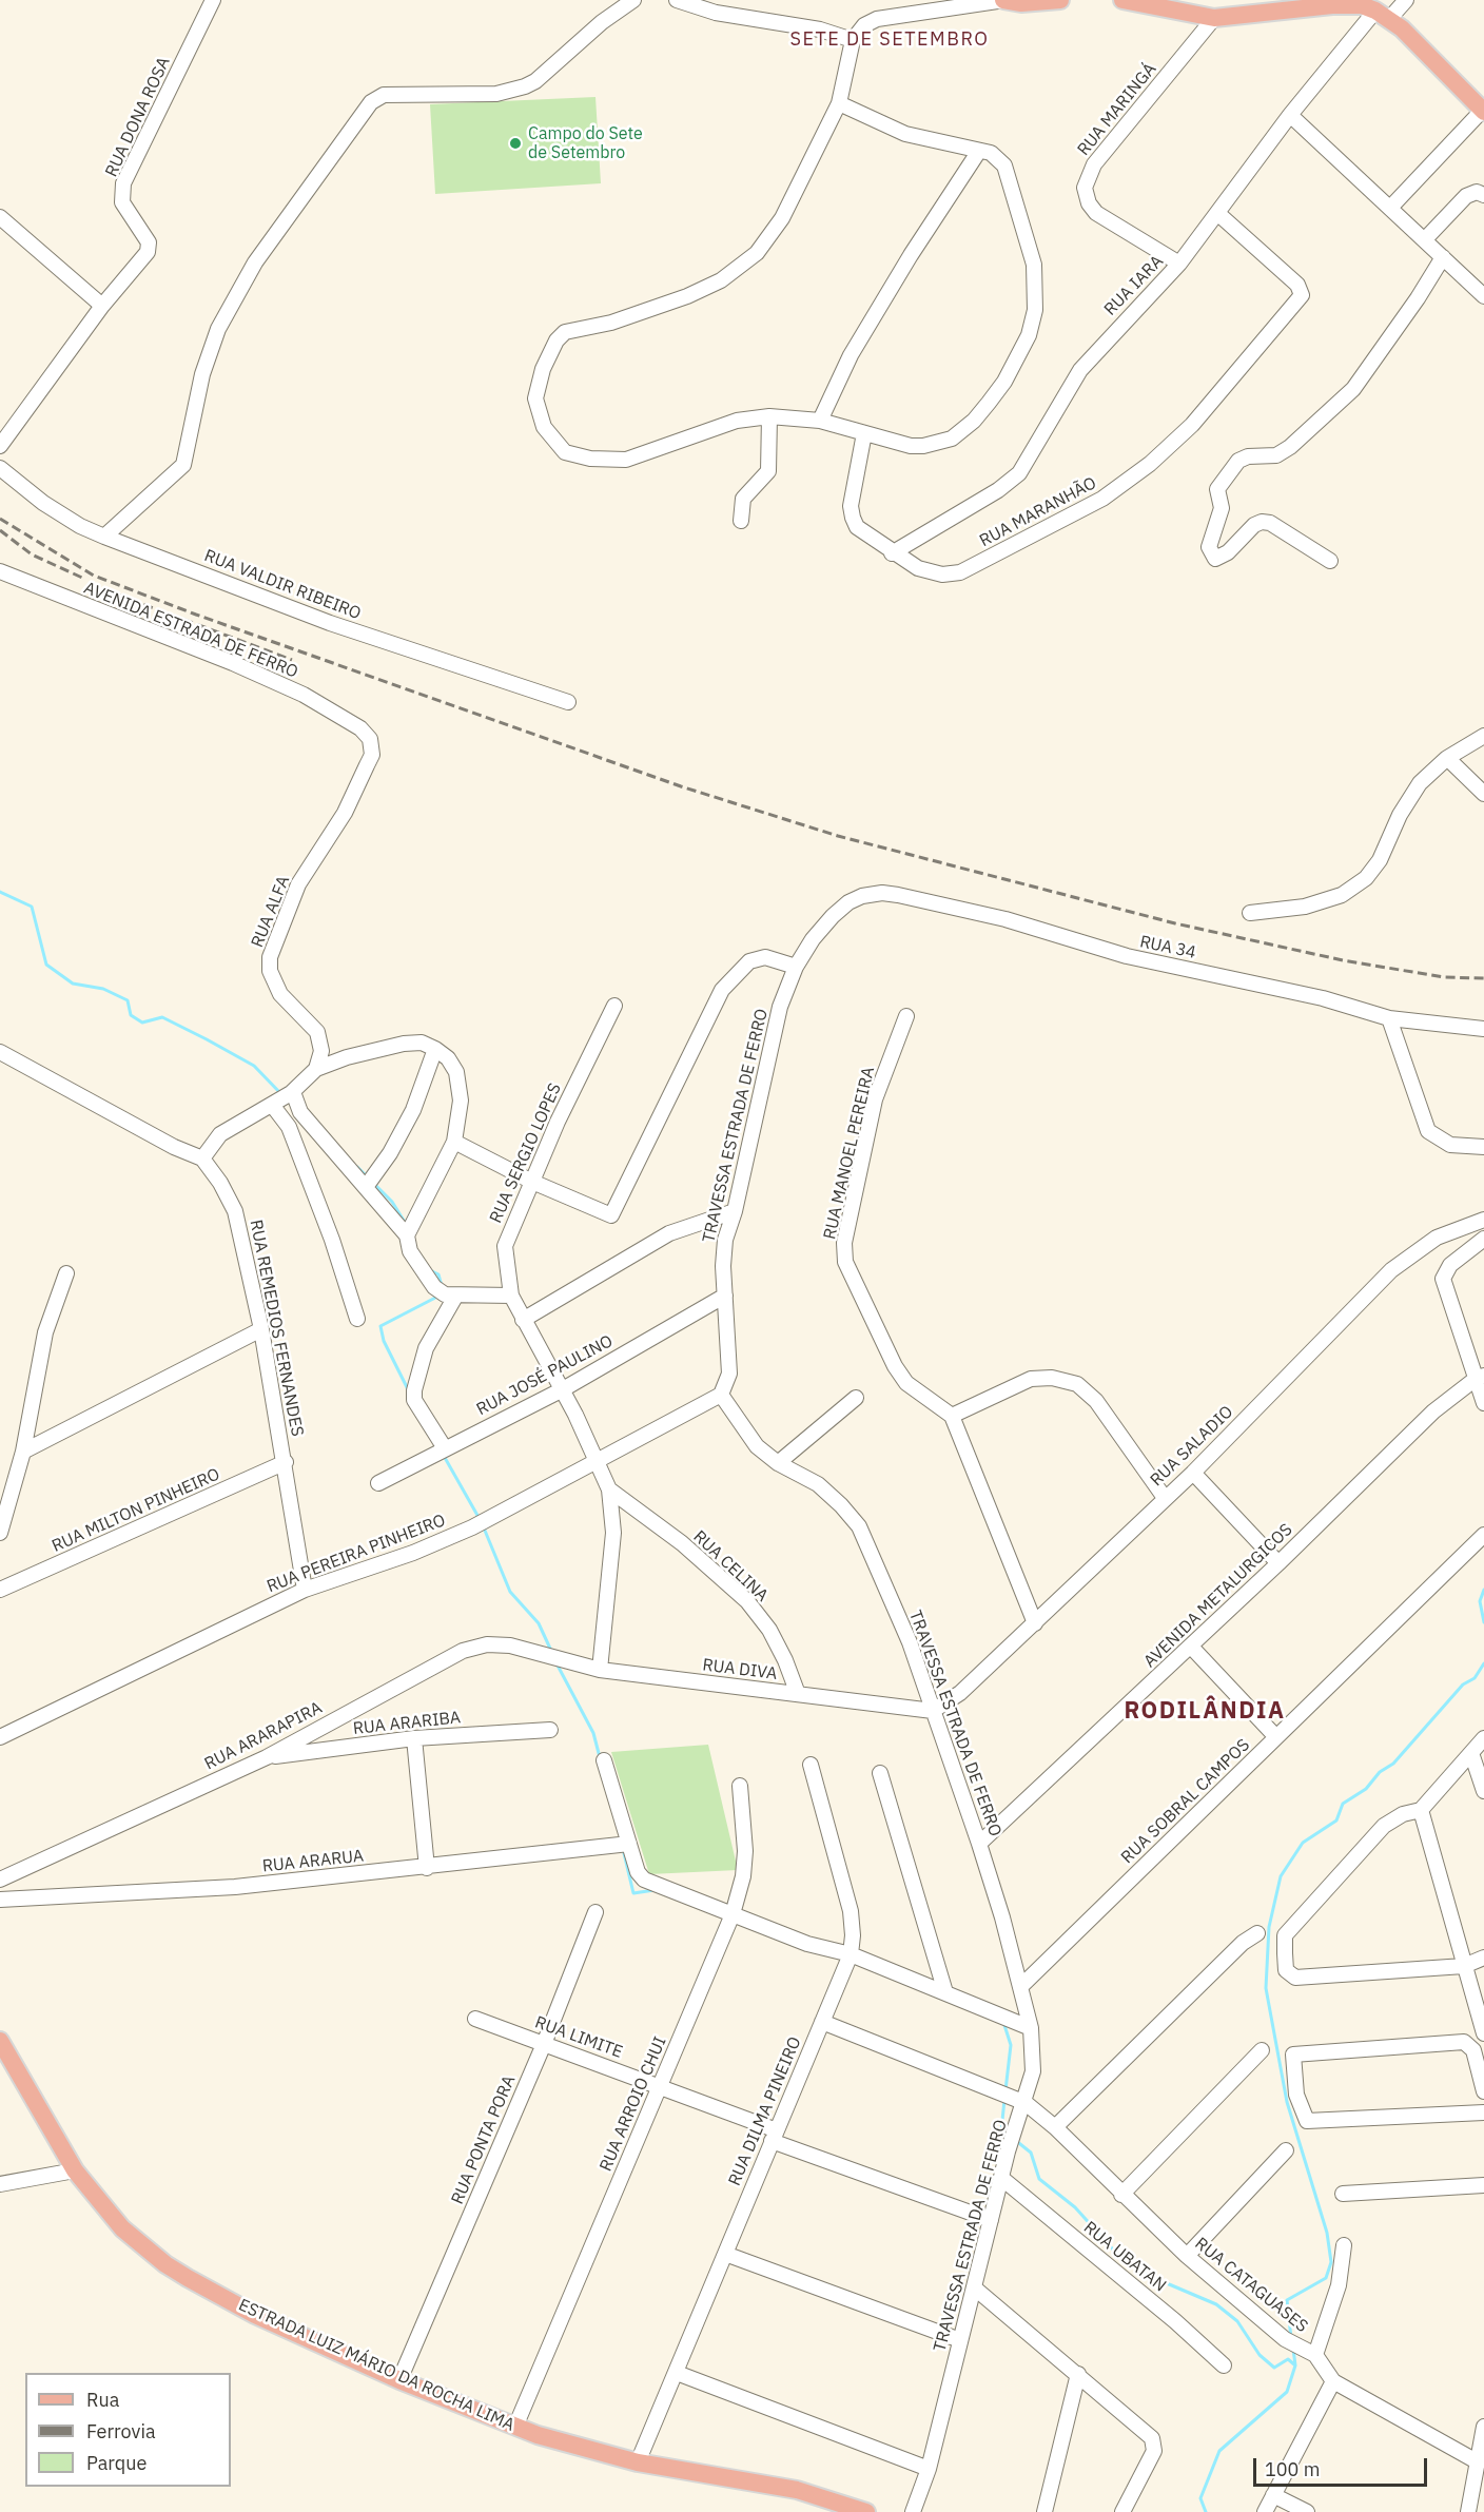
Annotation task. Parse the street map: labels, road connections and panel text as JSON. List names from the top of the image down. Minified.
{"streets":{"main road":["ESTRADA LUIZ MÁRIO DA ROCHA LIMA"],"street":["RUA MARINGÁ","RUA DONA ROSA","RUA IARA","RUA MARANHÃO","RUA VALDIR RIBEIRO","AVENIDA ESTRADA DE FERRO","RUA ALFA","RUA 34","TRAVESSA ESTRADA DE FERRO","RUA SERGIO LOPES","RUA MANOEL PEREIRA","RUA REMEDIOS FERNANDES","RUA JOSÉ PAULINO","RUA SALADIO","RUA MILTON PINHEIRO","RUA PEREIRA PINHEIRO","RUA CELINA","AVENIDA METALURGICOS","RUA DIVA","RUA ARARIBA","RUA ARARAPIRA","RUA SOBRAL CAMPOS","RUA ARARUA","RUA LIMITE","RUA ARROIO CHUI","RUA DILMA PINEIRO","RUA PONTA PORA","RUA UBATAN","RUA CATAGUASES"]},"crossings":[["RUA MARINGÁ","RUA IARA"],["RUA IARA","RUA MARANHÃO"],["AVENIDA ESTRADA DE FERRO","RUA ALFA"],["RUA 34","TRAVESSA ESTRADA DE FERRO"],["TRAVESSA ESTRADA DE FERRO","RUA JOSÉ PAULINO"],["TRAVESSA ESTRADA DE FERRO","RUA SALADIO"],["TRAVESSA ESTRADA DE FERRO","RUA PEREIRA PINHEIRO"],["TRAVESSA ESTRADA DE FERRO","AVENIDA METALURGICOS"],["TRAVESSA ESTRADA DE FERRO","RUA DIVA"],["TRAVESSA ESTRADA DE FERRO","RUA SOBRAL CAMPOS"],["TRAVESSA ESTRADA DE FERRO","RUA LIMITE"],["TRAVESSA ESTRADA DE FERRO","RUA UBATAN"],["TRAVESSA ESTRADA DE FERRO","RUA CATAGUASES"],["RUA SERGIO LOPES","RUA JOSÉ PAULINO"],["RUA SERGIO LOPES","RUA PEREIRA PINHEIRO"],["RUA SERGIO LOPES","RUA CELINA"],["RUA SERGIO LOPES","RUA DIVA"],["RUA REMEDIOS FERNANDES","RUA MILTON PINHEIRO"],["RUA REMEDIOS FERNANDES","RUA PEREIRA PINHEIRO"],["RUA SALADIO","RUA DIVA"],["RUA CELINA","RUA DIVA"],["RUA DIVA","RUA ARARAPIRA"],["RUA ARARIBA","RUA ARARAPIRA"],["RUA LIMITE","RUA ARROIO CHUI"],["RUA LIMITE","RUA DILMA PINEIRO"],["RUA LIMITE","RUA PONTA PORA"],["RUA ARROIO CHUI","ESTRADA LUIZ MÁRIO DA ROCHA LIMA"],["RUA DILMA PINEIRO","RUA CATAGUASES"],["RUA DILMA PINEIRO","ESTRADA LUIZ MÁRIO DA ROCHA LIMA"],["RUA PONTA PORA","ESTRADA LUIZ MÁRIO DA ROCHA LIMA"]],"districts":["SETE DE SETEMBRO","RODILÂNDIA"],"places":["Campo do Sete de Setembro"],"legend":["Rua","Ferrovia","Parque"],"scale_bar":"100 m"}
